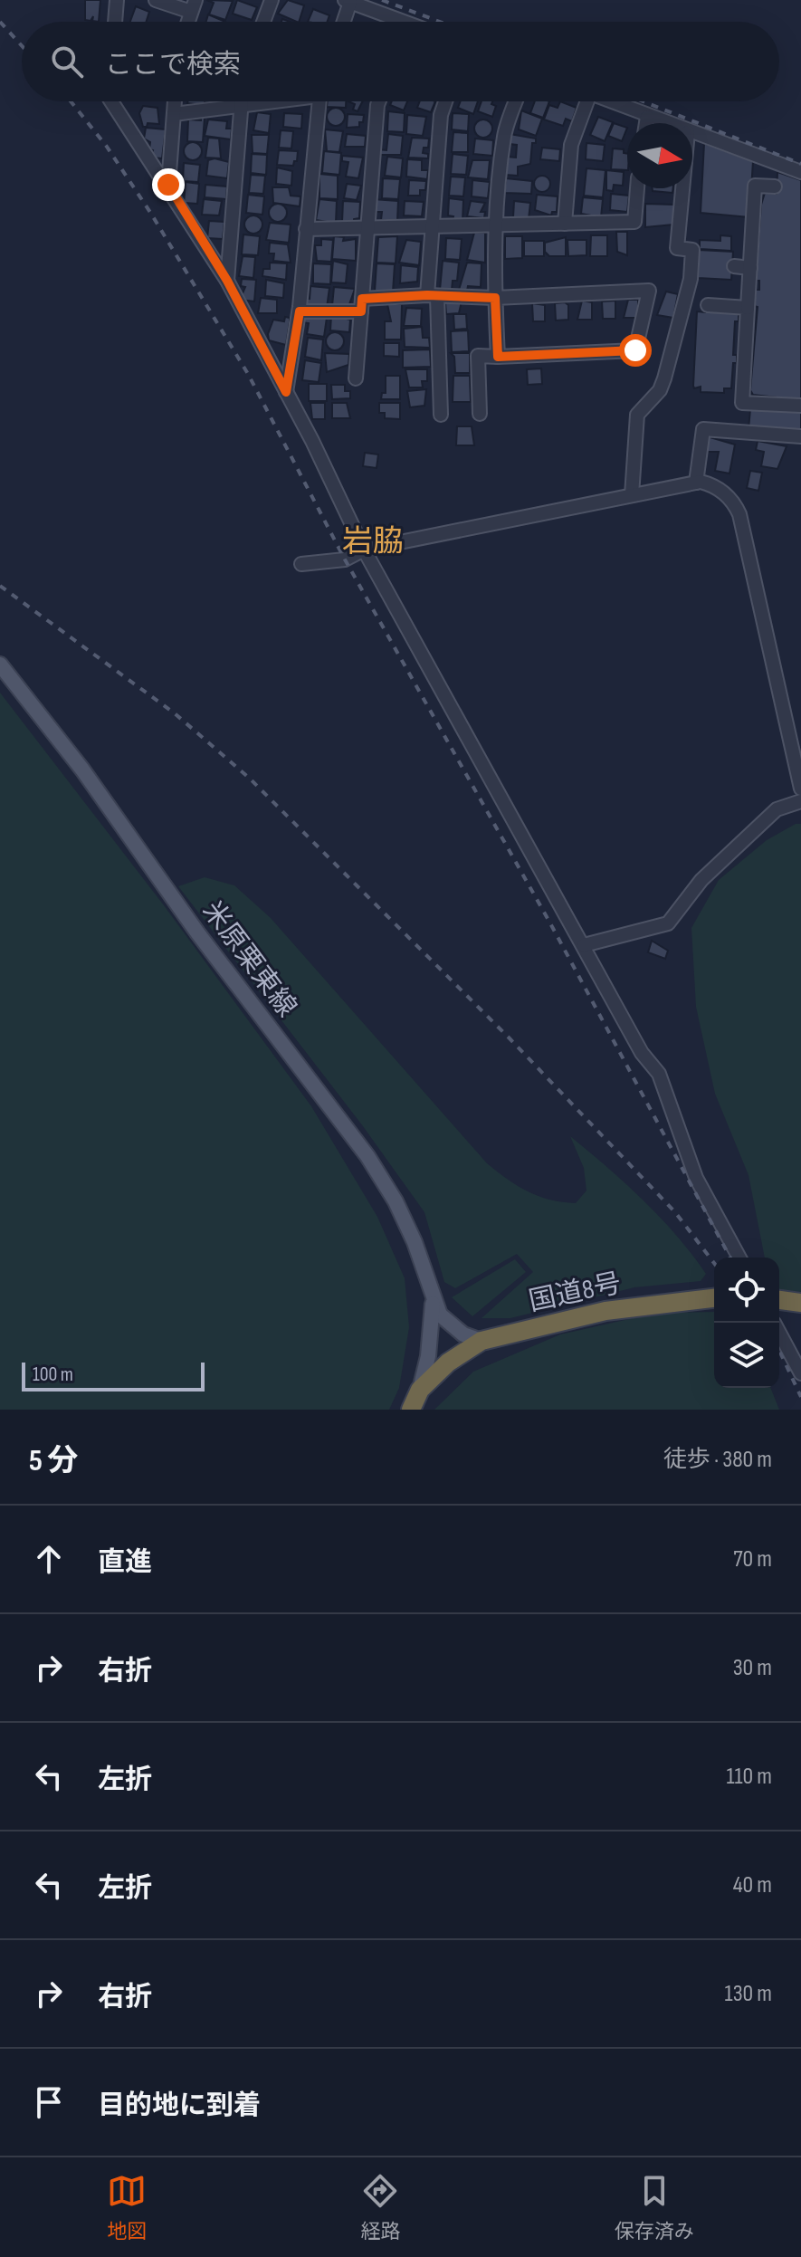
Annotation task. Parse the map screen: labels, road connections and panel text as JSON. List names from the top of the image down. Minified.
{"streets":{"highway":["国道8号"],"main road":["米原栗東線"]},"crossings":[["米原栗東線","国道8号"]],"districts":["岩脇"],"scale_bar":"100 m","north":"right","page":{"search":"ここで検索","scale":"100 m","heading":["5 分","徒歩 · 380 m"],"list":[["直進","70 m"],["右折","30 m"],["左折","110 m"],["左折","40 m"],["右折","130 m"],"目的地に到着"],"nav":["地図","経路","保存済み"]}}
